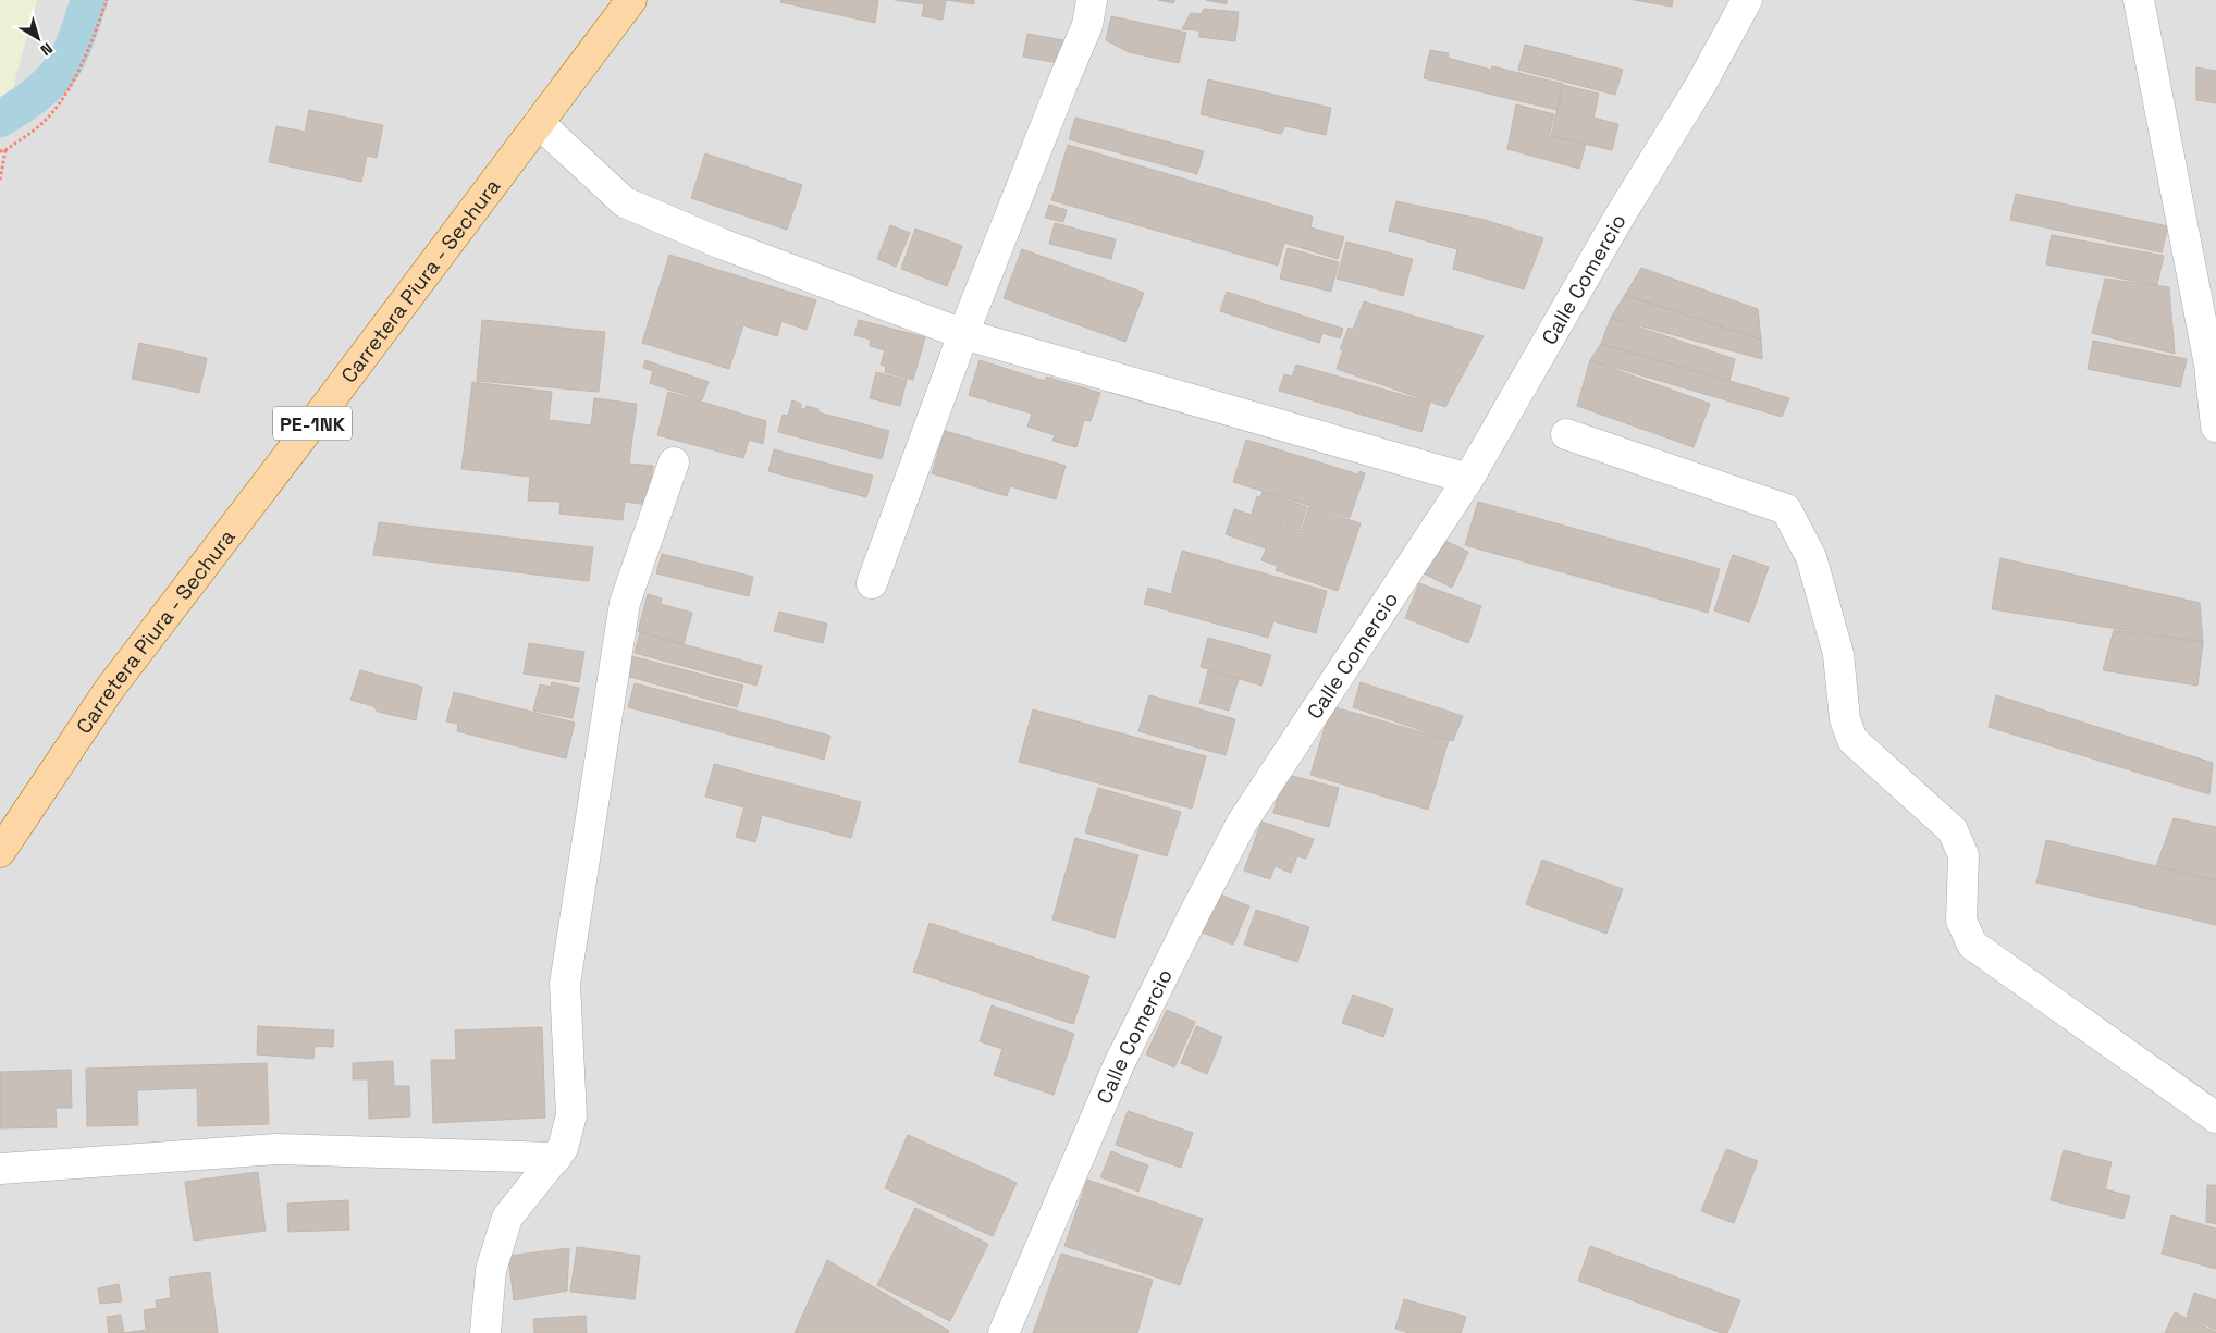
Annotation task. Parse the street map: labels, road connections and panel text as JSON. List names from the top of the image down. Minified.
{"streets":{"main road":["Carretera Piura - Sechura","PE-1NK"],"street":["Calle Comercio"]},"north":"bottom right"}
